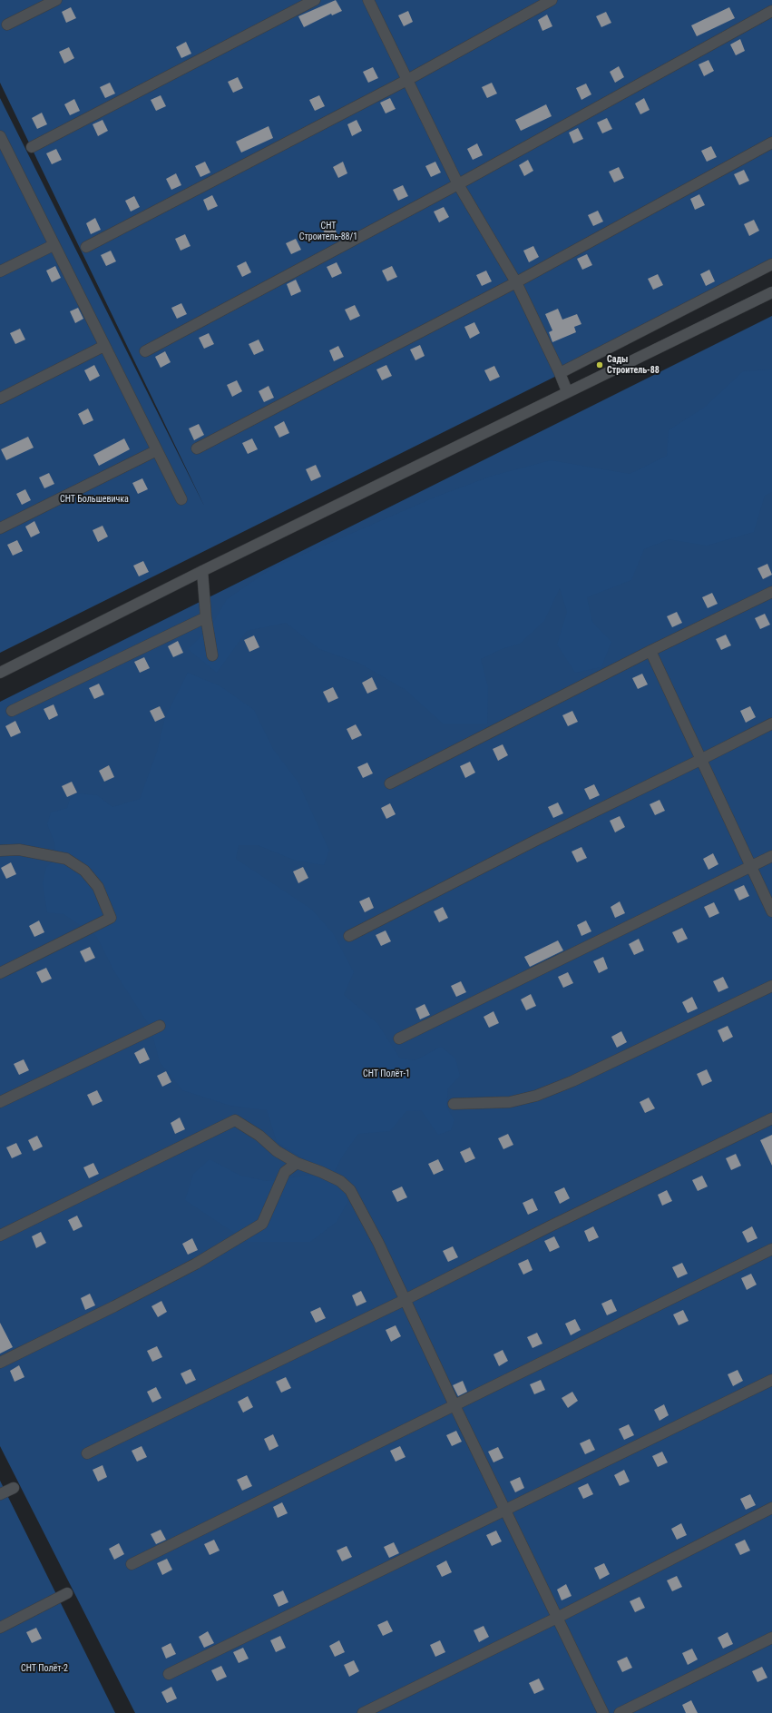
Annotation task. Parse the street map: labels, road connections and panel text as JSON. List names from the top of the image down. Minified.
{"parks":["СНТ Строитель-88/1","СНТ Большевичка","СНТ Полёт-1","СНТ Полёт-2"],"places":["Сады Строитель-88"]}
